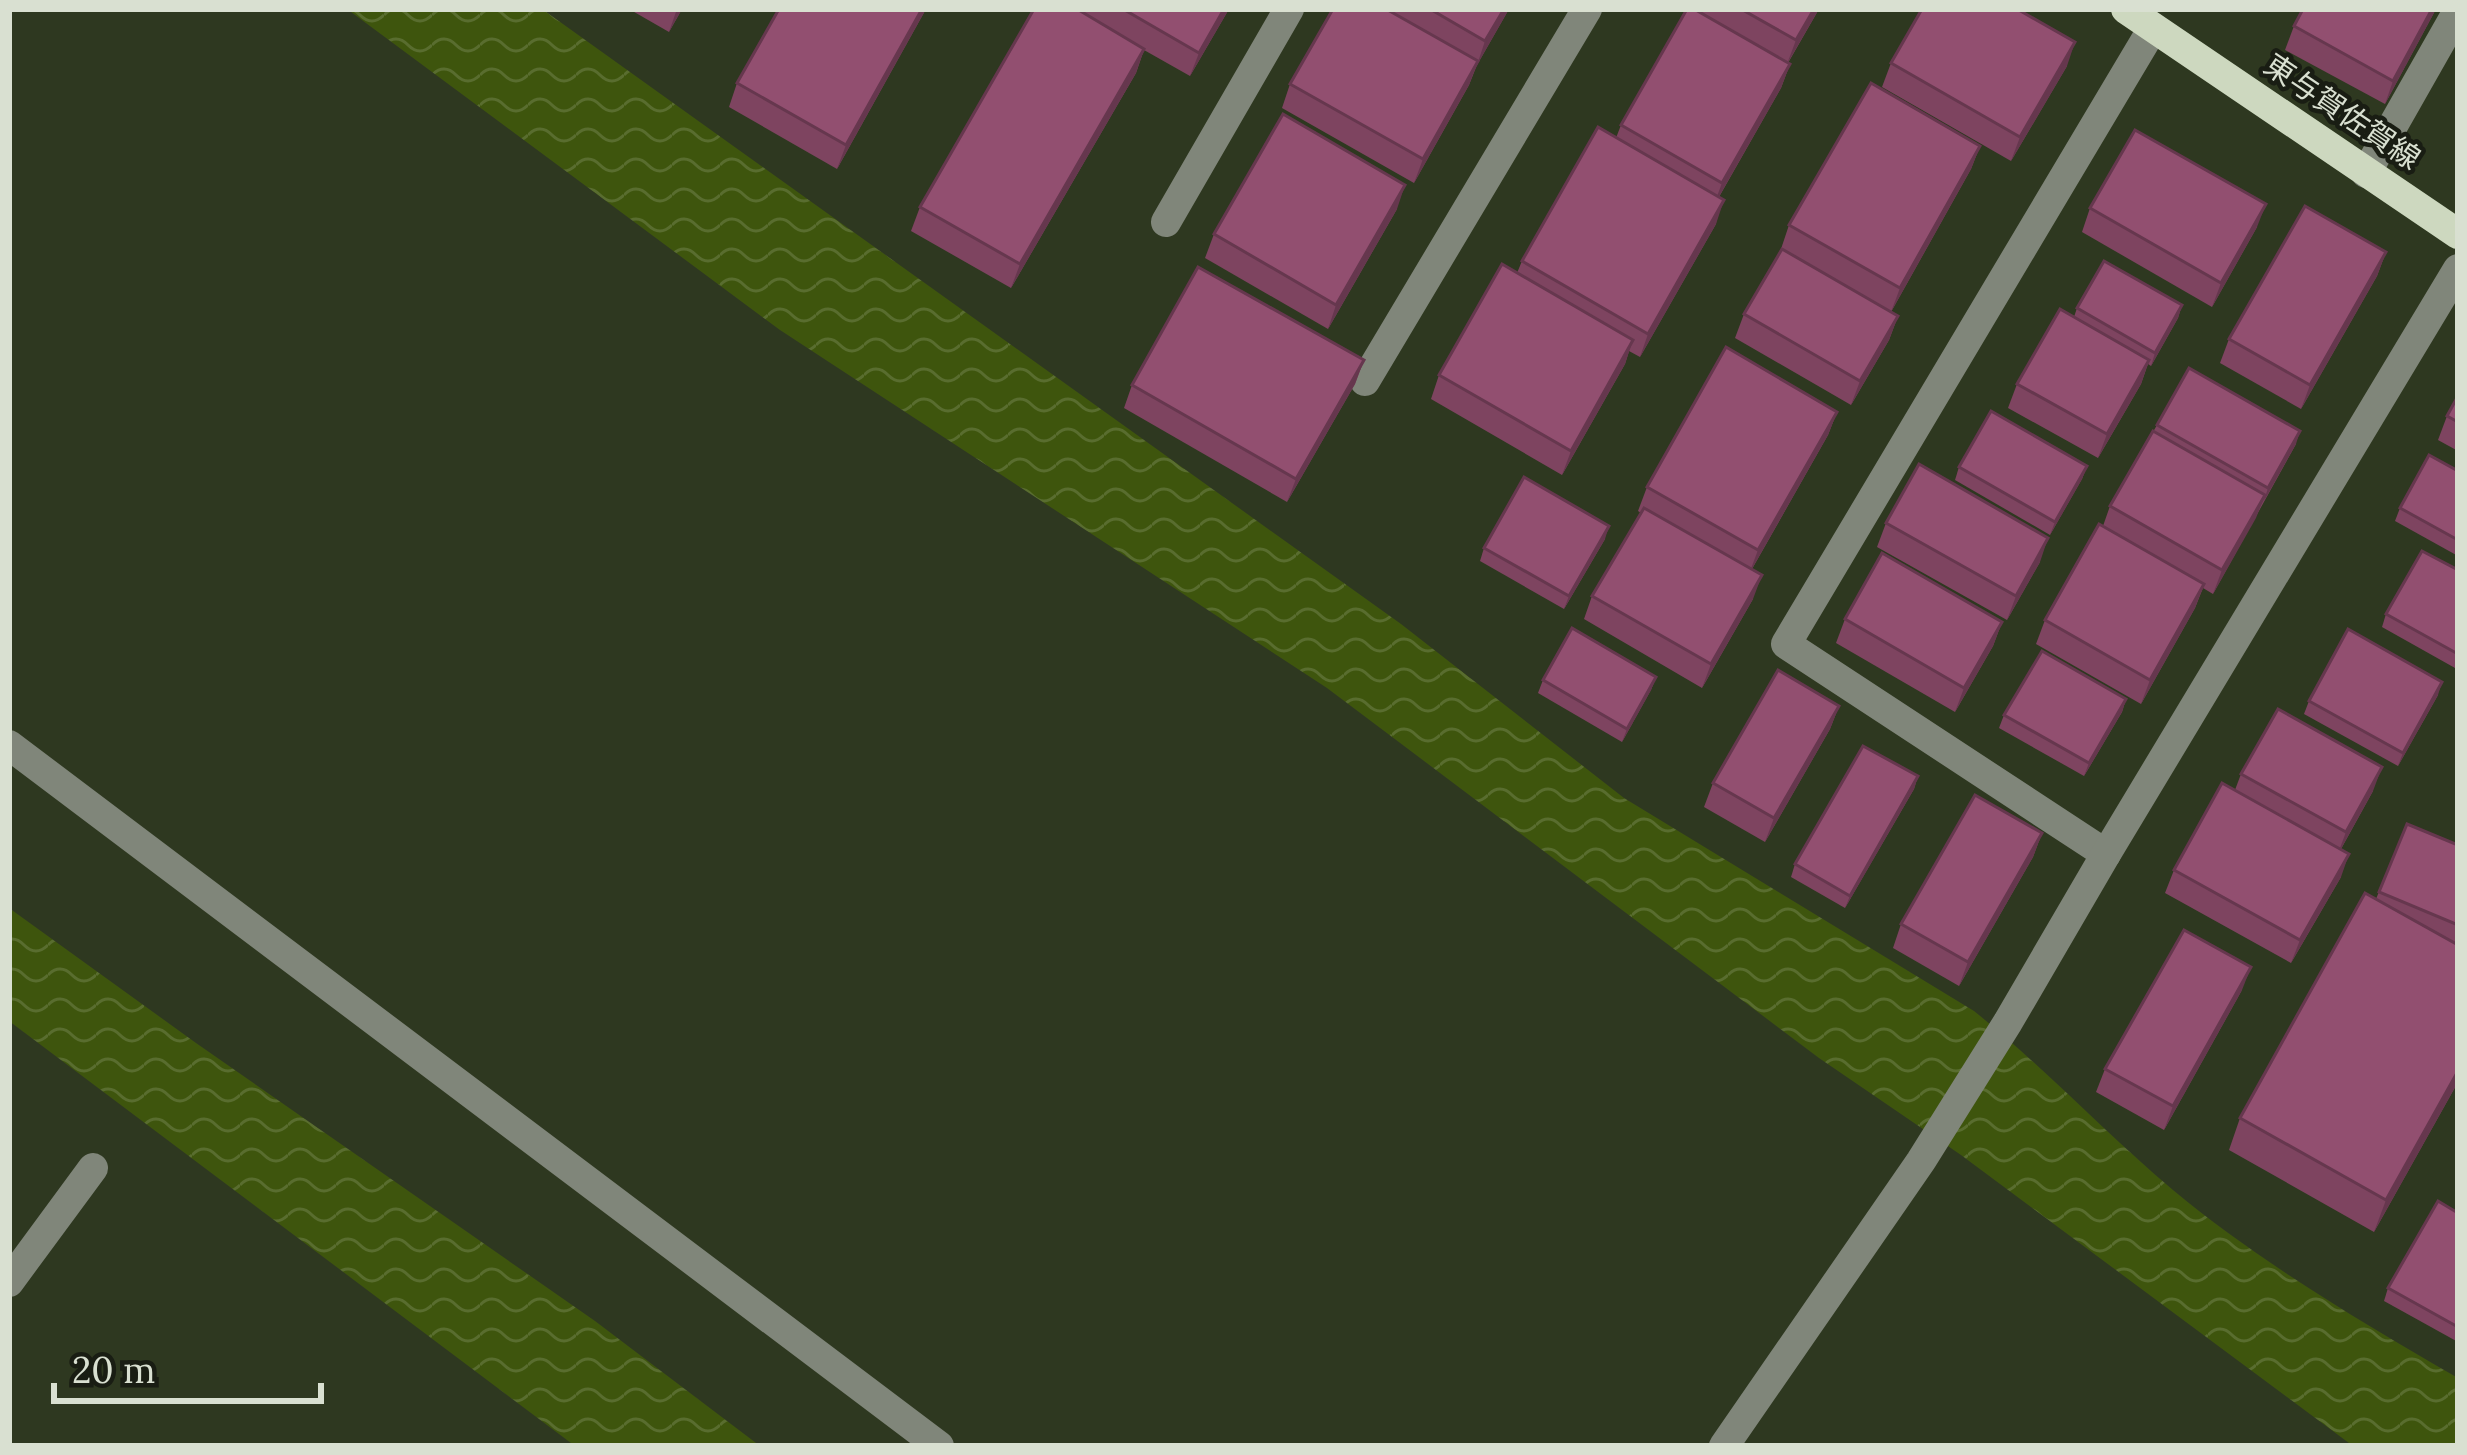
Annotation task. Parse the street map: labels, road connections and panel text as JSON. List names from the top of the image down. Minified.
{"streets":{"main road":["東与賀佐賀線"]},"scale_bar":"20 m"}
